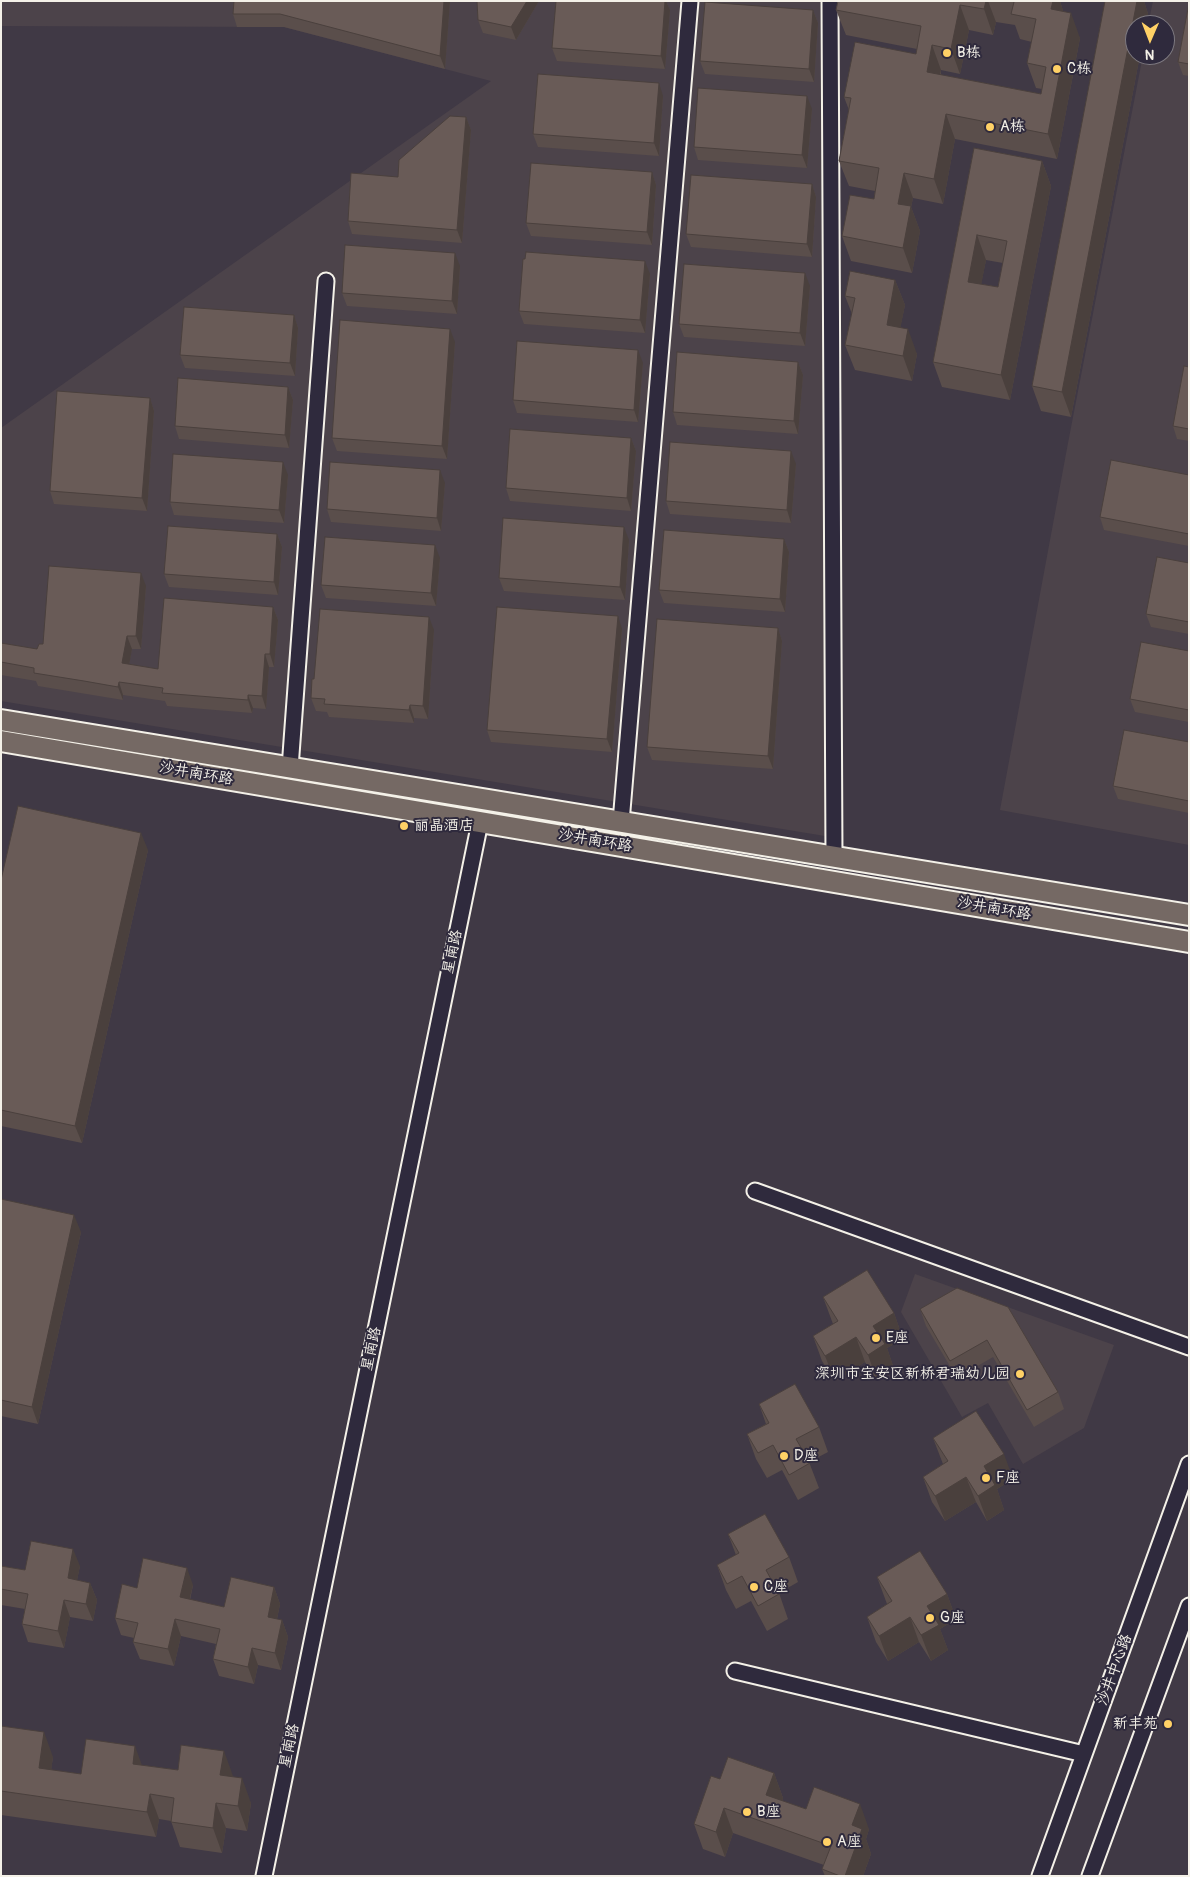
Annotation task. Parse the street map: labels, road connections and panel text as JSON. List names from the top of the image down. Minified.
{"streets":{"main road":["沙井南环路"],"street":["星南路","沙井中心路"]},"crossings":[["沙井南环路","星南路"]],"places":["B栋","C栋","A栋","丽晶酒店","E座","深圳市宝安区新桥君瑞幼儿园","D座","F座","C座","G座","新丰苑","B座","A座"],"north":"bottom"}
